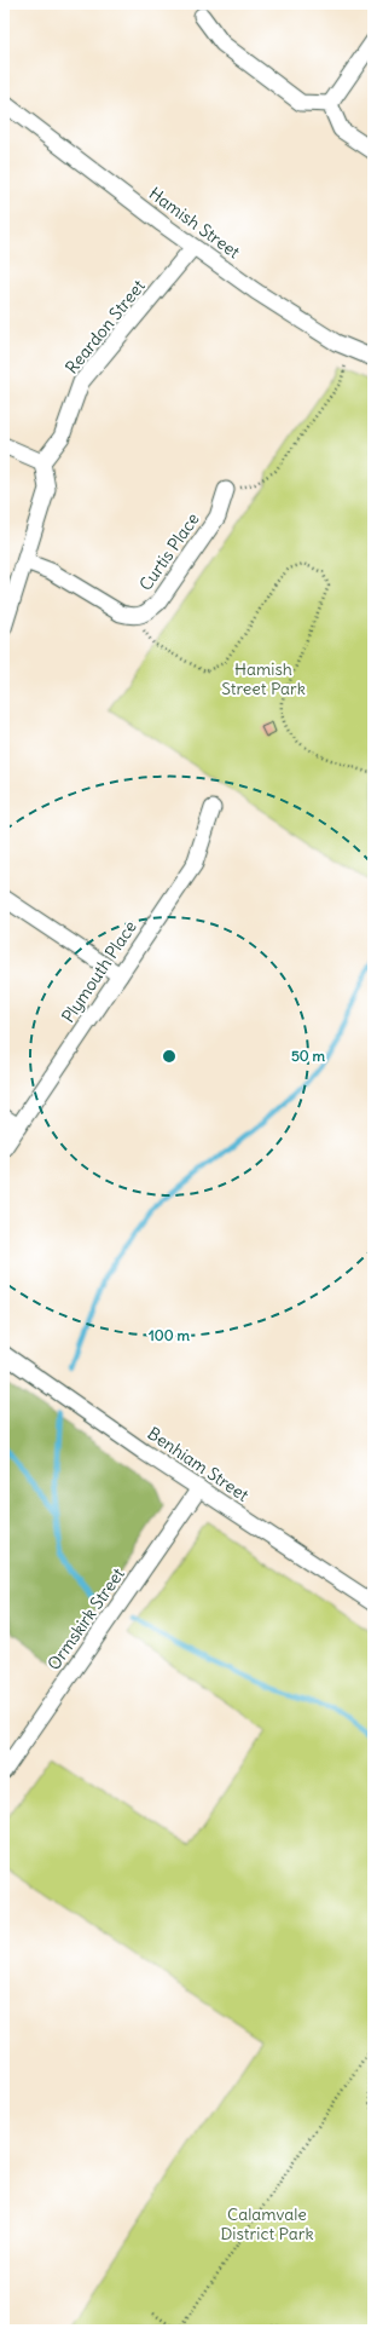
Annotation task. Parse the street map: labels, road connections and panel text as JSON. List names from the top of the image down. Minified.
{"streets":{"street":["Hamish Street","Reardon Street","Curtis Place","Plymouth Place","Benhiam Street","Ormskirk Street"]},"crossings":[["Hamish Street","Reardon Street"],["Benhiam Street","Ormskirk Street"]],"parks":["Hamish Street Park","Calamvale District Park"],"rings":["50 m","100 m"]}
